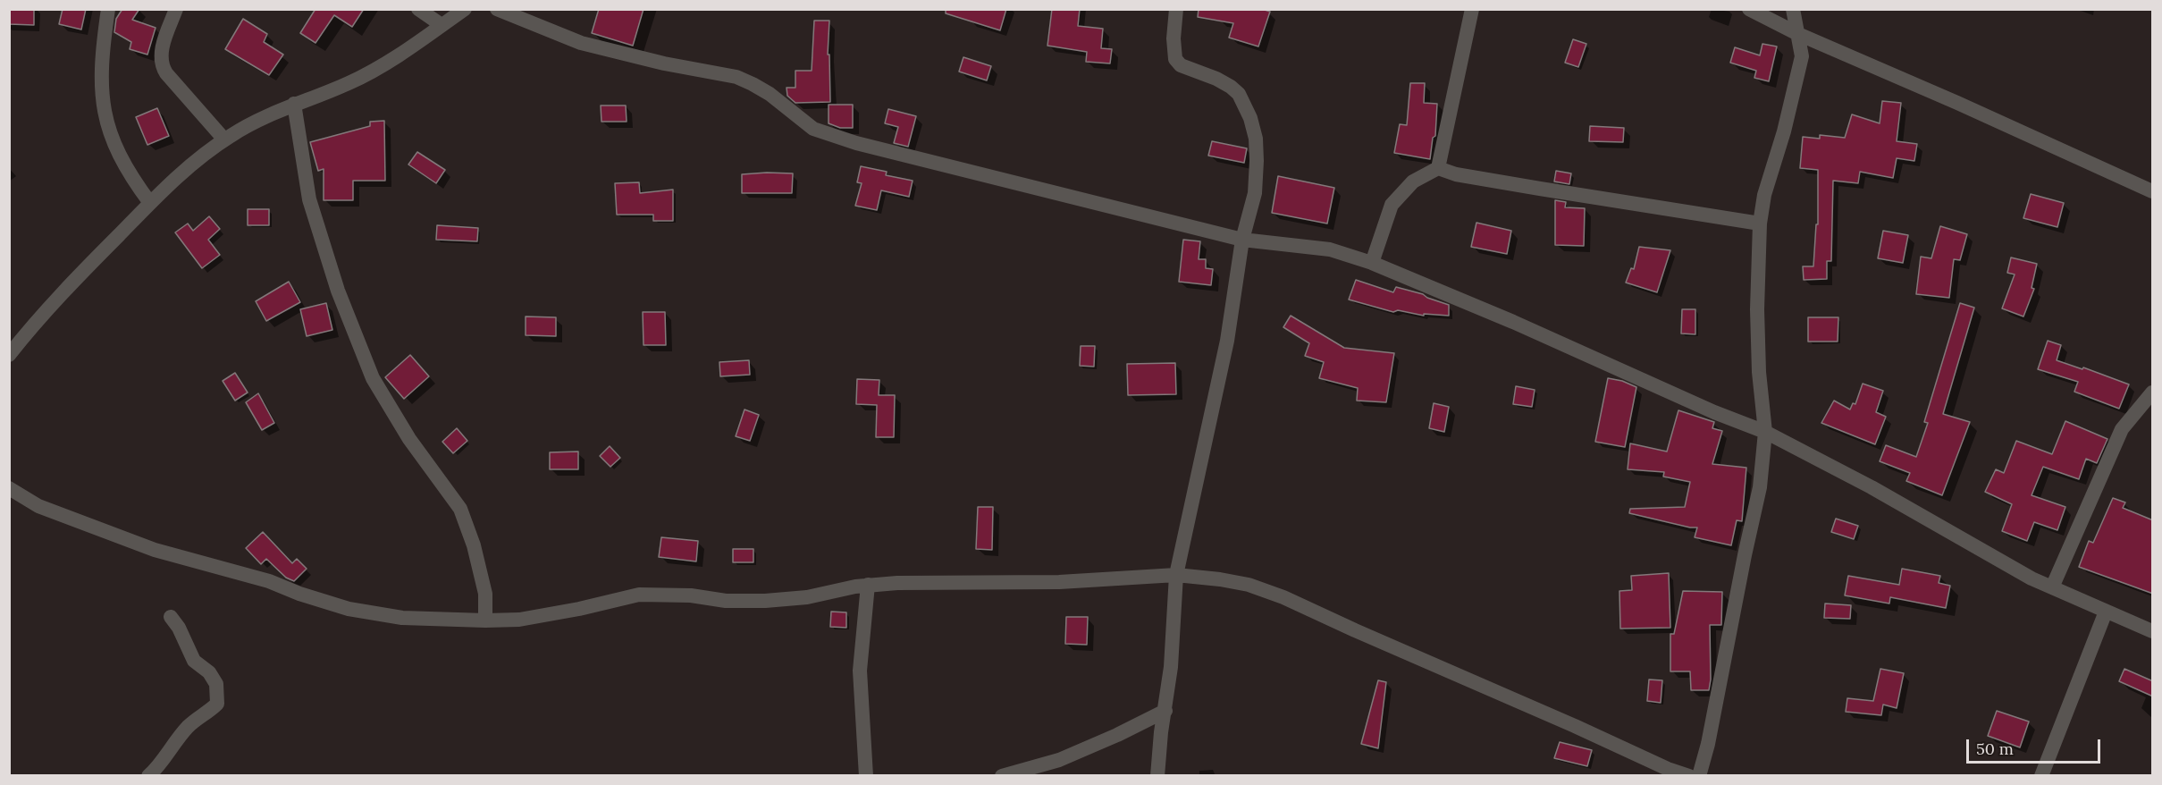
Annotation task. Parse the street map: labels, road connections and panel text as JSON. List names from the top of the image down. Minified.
{"scale_bar":"50 m"}
